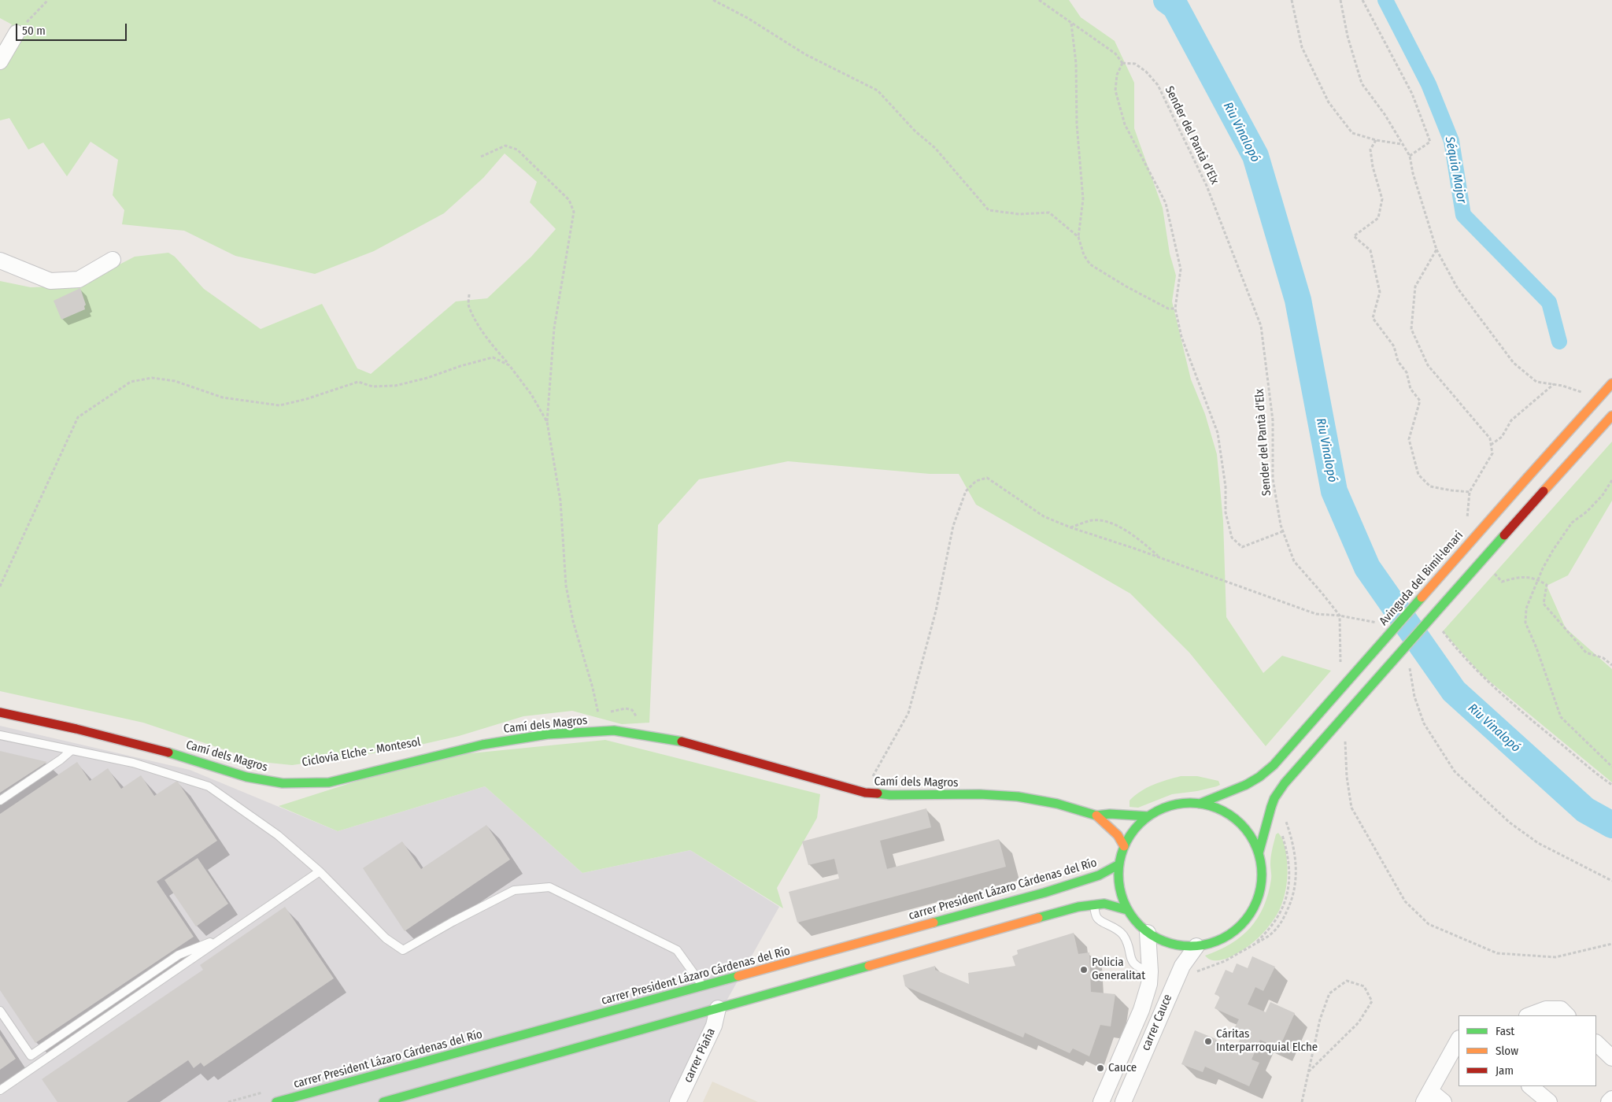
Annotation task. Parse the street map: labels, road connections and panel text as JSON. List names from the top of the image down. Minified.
{"streets":{"main road":["Avinguda del Bimil·lenari","Camí dels Magros","carrer President Lázaro Cárdenas del Río"],"street":["carrer Cauce","carrer Piaña"],"path":["Sender del Pantà d'Elx"]},"water":["Riu Vinalopó","Séquia Major"],"places":["Policia Generalitat","Cáritas Interparroquial Elche","Cauce"],"legend":["Fast","Slow","Jam"],"scale_bar":"50 m"}
